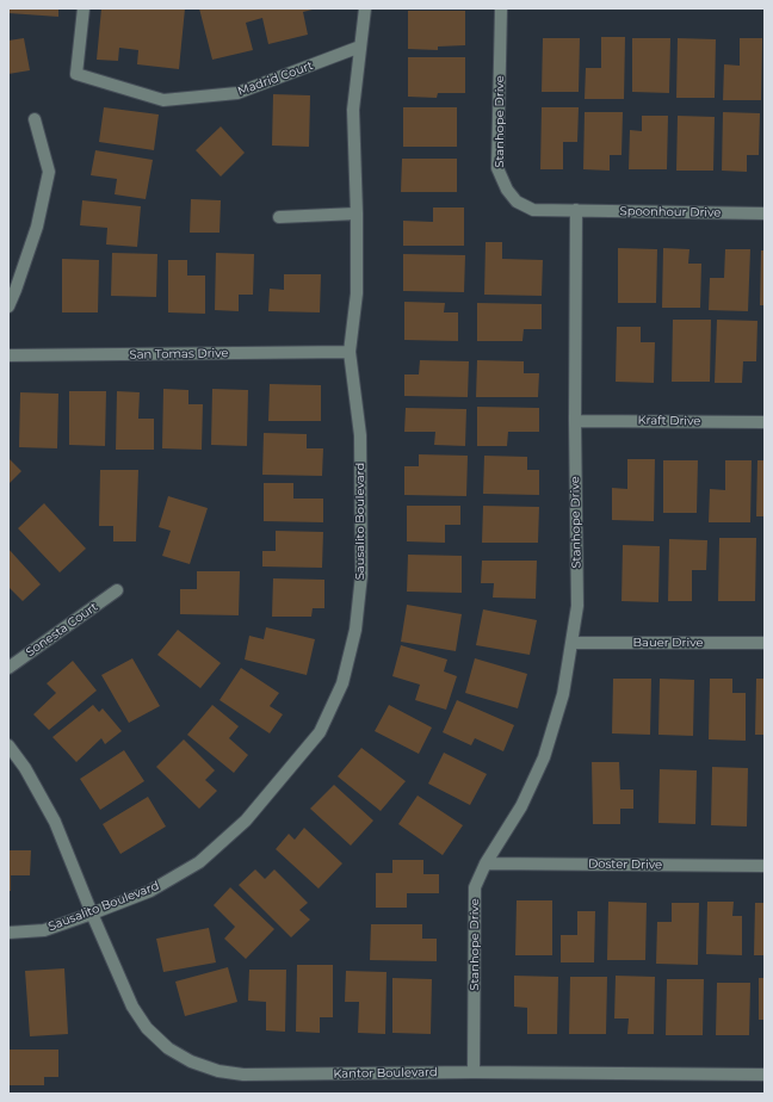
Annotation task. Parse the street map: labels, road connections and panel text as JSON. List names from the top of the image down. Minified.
{"streets":{"street":["Madrid Court","Stanhope Drive","Spoonhour Drive","San Tomas Drive","Kraft Drive","Sausalito Boulevard","Sonesta Court","Bauer Drive","Doster Drive","Kantor Boulevard"]},"crossings":[["Madrid Court","Sausalito Boulevard"],["Stanhope Drive","Spoonhour Drive"],["Stanhope Drive","Kraft Drive"],["Stanhope Drive","Bauer Drive"],["Stanhope Drive","Doster Drive"],["Stanhope Drive","Kantor Boulevard"],["San Tomas Drive","Sausalito Boulevard"],["Sausalito Boulevard","Kantor Boulevard"]]}
